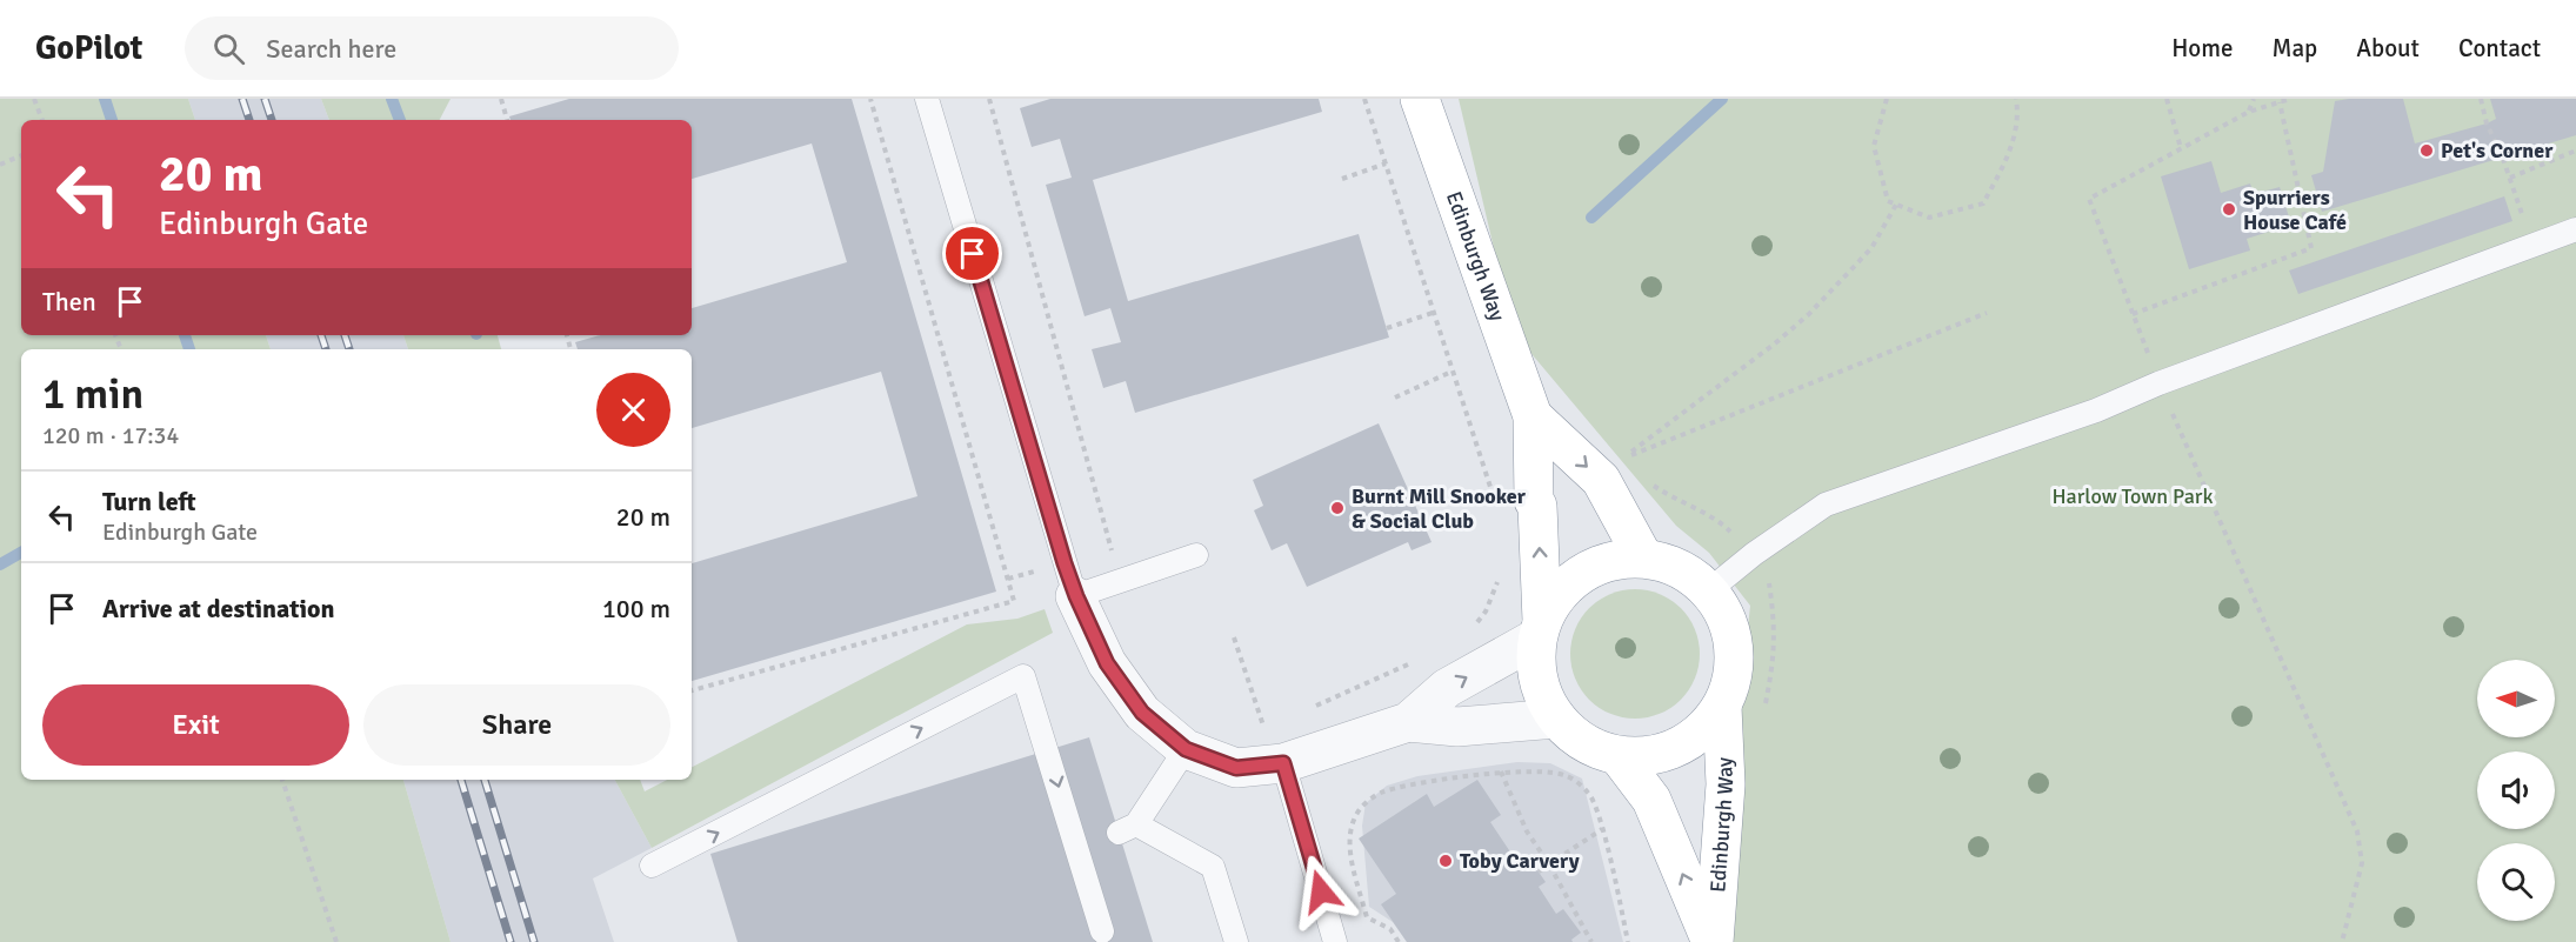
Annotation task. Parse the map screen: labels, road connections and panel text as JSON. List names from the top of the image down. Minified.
{"streets":{"highway":["Edinburgh Way"]},"parks":["Harlow Town Park"],"places":["Pet's Corner","Spurriers House Café","Burnt Mill Snooker & Social Club","Toby Carvery"],"north":"left","page":{"header":"GoPilot","search":"Search here","nav":["Home","Map","About","Contact"],"turn":["20 m","Edinburgh Gate"],"then":"Then","heading":["1 min","120 m · 17:34"],"list":[{"name":"Turn left","note":"Edinburgh Gate","value":"20 m"},{"name":"Arrive at destination","value":"100 m"}],"buttons":["Exit","Share"]}}
